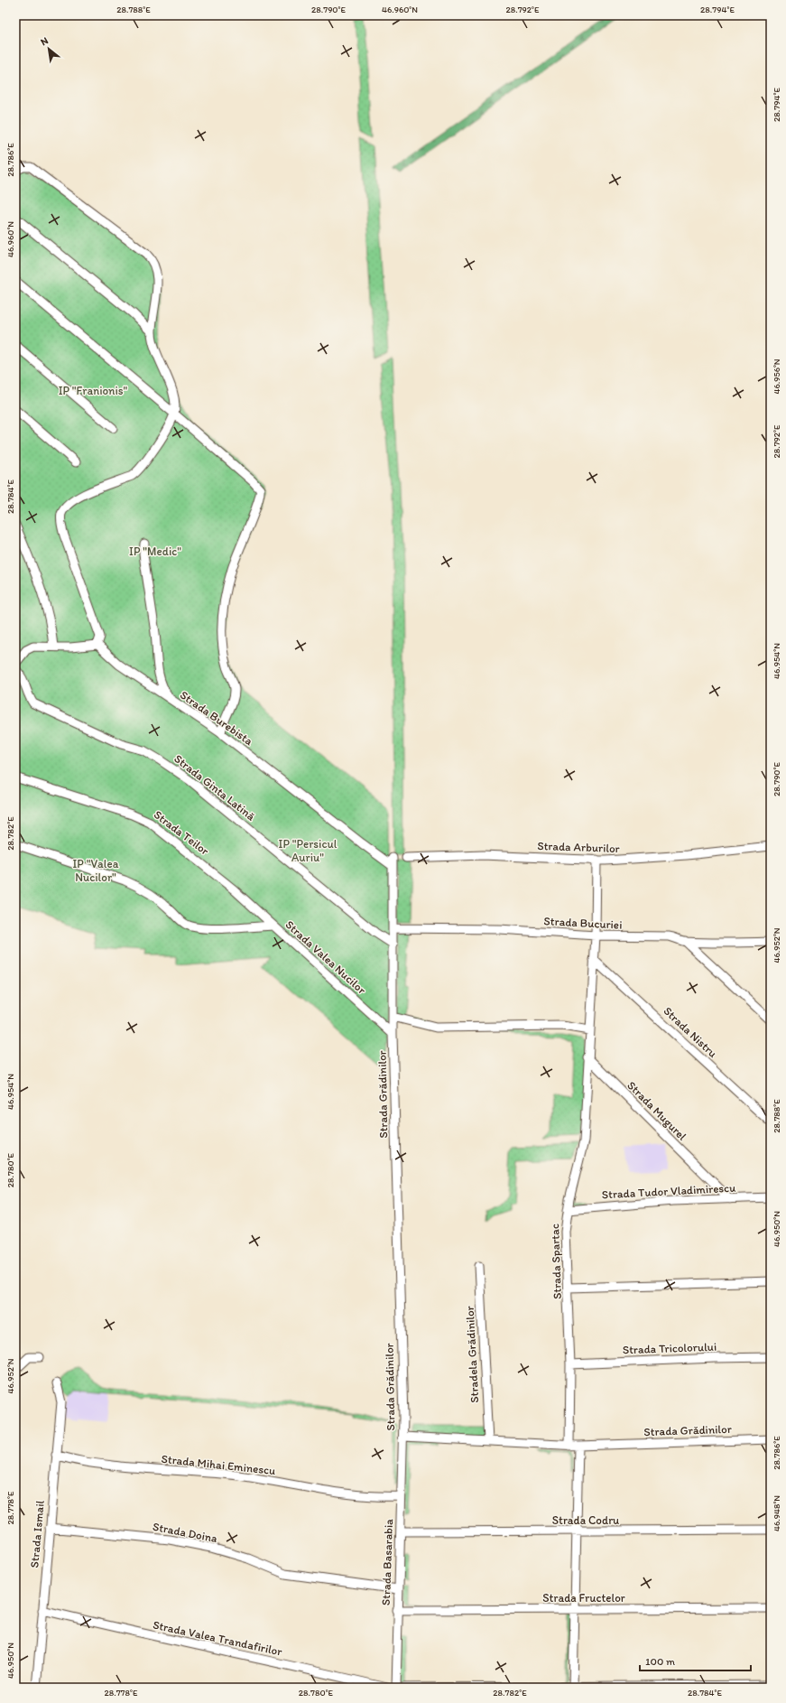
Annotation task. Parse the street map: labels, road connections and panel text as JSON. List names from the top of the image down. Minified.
{"streets":{"street":["Strada Burebista","Strada Ginta Latină","Strada Teilor","Strada Arburilor","Strada Bucuriei","Strada Valea Nucilor","Strada Nistru","Strada Grădinilor","Strada Mugurel","Strada Tudor Vladimirescu","Strada Spartac","Strada Tricolorului","Stradela Grădinilor","Strada Mihai Eminescu","Strada Codru","Strada Doina","Strada Ismail","Strada Basarabia","Strada Fructelor","Strada Valea Trandafirilor"]},"crossings":[["Strada Burebista","Strada Grădinilor"],["Strada Ginta Latină","Strada Grădinilor"],["Strada Teilor","Strada Valea Nucilor"],["Strada Bucuriei","Strada Grădinilor"],["Strada Valea Nucilor","Strada Grădinilor"],["Strada Grădinilor","Strada Spartac"],["Strada Grădinilor","Stradela Grădinilor"],["Strada Grădinilor","Strada Basarabia"],["Strada Mugurel","Strada Tudor Vladimirescu"],["Strada Mugurel","Strada Spartac"],["Strada Tudor Vladimirescu","Strada Spartac"],["Strada Spartac","Strada Tricolorului"],["Strada Mihai Eminescu","Strada Ismail"],["Strada Mihai Eminescu","Strada Basarabia"],["Strada Codru","Strada Basarabia"],["Strada Doina","Strada Ismail"],["Strada Doina","Strada Basarabia"],["Strada Ismail","Strada Valea Trandafirilor"],["Strada Basarabia","Strada Fructelor"]],"parks":["IP \"Franionis\"","IP \"Medic\"","IP \"Persicul Auriu\"","IP \"Valea Nucilor\""],"scale_bar":"100 m","north":"top left","coordinates":["28.788°E","28.790°E","46.960°N","28.792°E","28.794°E","28.786°E","46.956°N","28.784°E","46.954°N","28.782°E","46.952°N","28.780°E","46.950°N","28.778°E","46.948°N"]}
